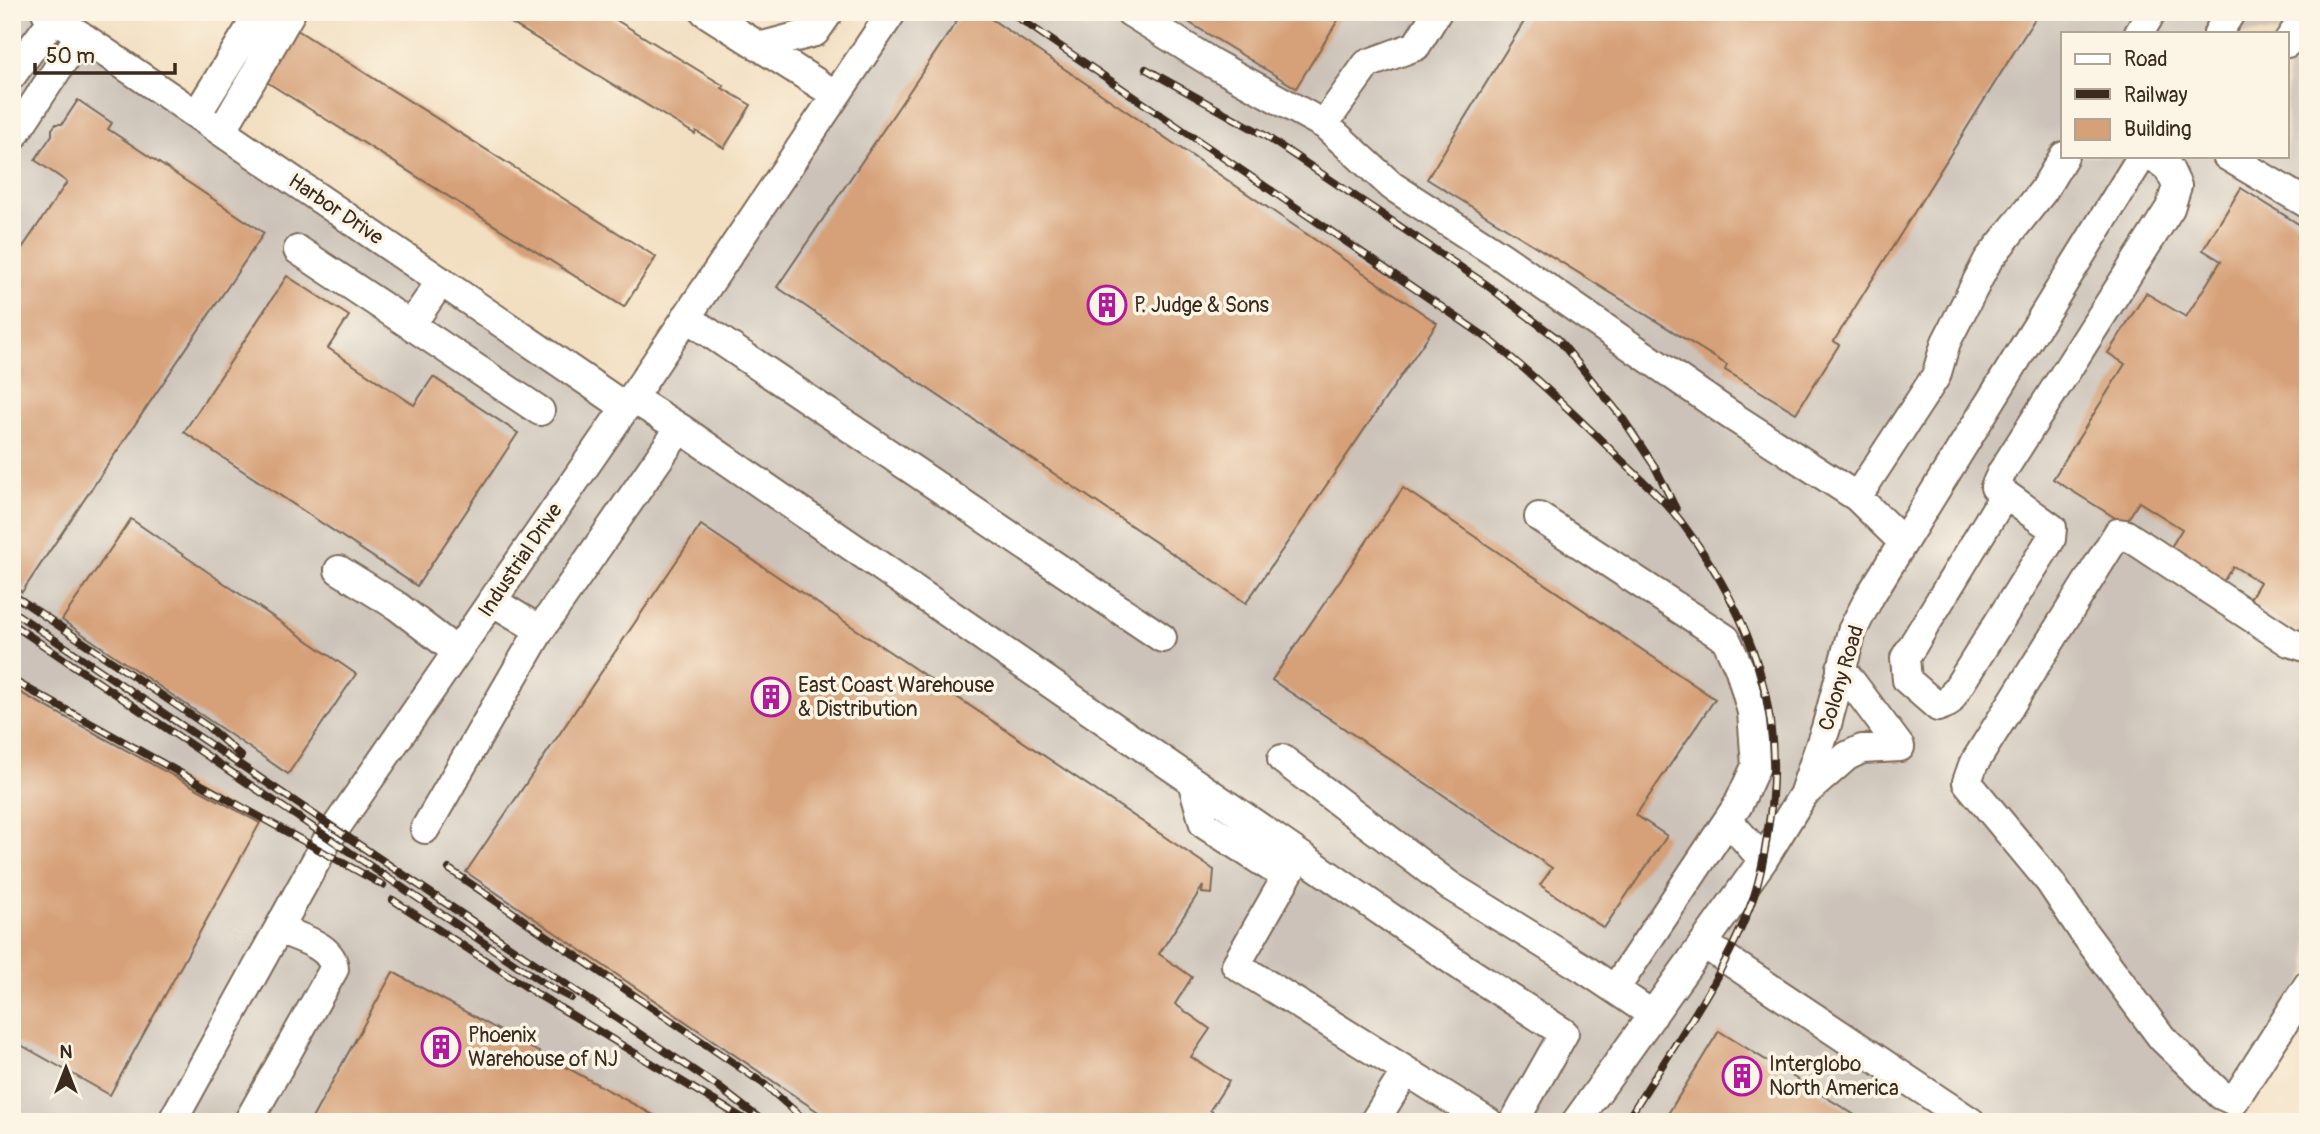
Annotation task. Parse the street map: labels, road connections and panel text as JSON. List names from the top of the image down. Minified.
{"streets":{"street":["Harbor Drive","Industrial Drive","Colony Road"]},"crossings":[["Harbor Drive","Industrial Drive"]],"places":{"building":["P. Judge & Sons","East Coast Warehouse & Distribution","Phoenix Warehouse of NJ","Interglobo North America"]},"legend":["Road","Railway","Building"],"scale_bar":"50 m","north":"top"}
